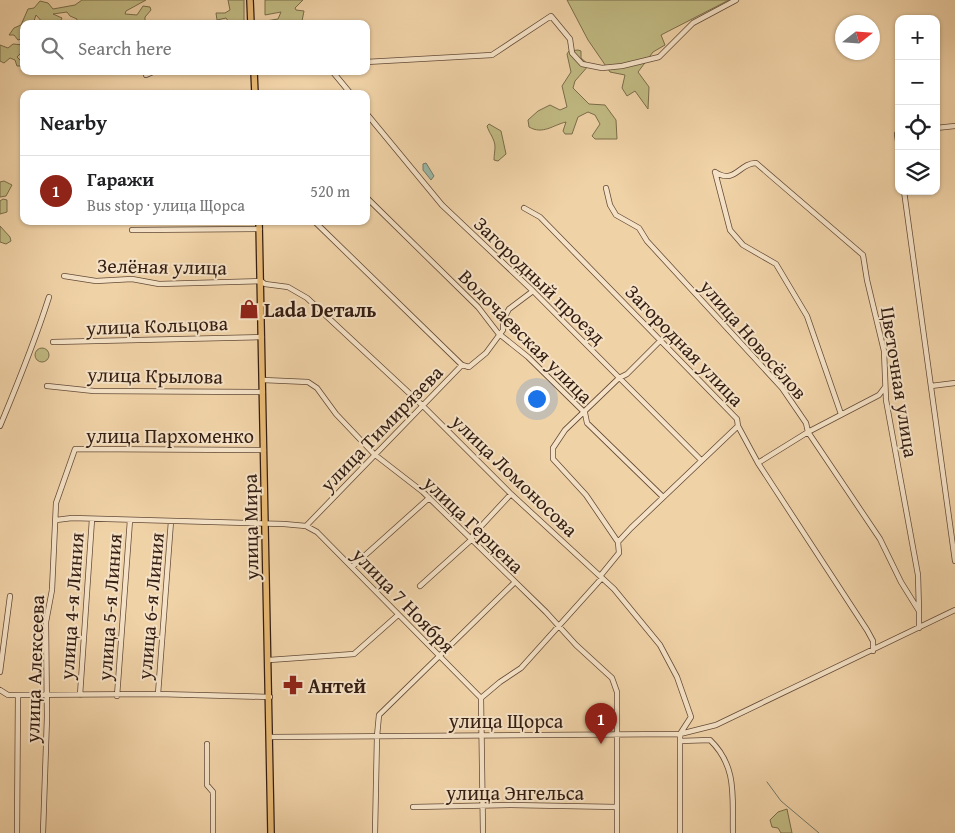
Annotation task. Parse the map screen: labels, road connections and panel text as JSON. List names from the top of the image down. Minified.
{"streets":{"main road":["улица Мира"],"street":["Зелёная улица","Загородный проезд","улица Кольцова","Волочаевская улица","улица Новосёлов","Загородная улица","улица Крылова","Цветочная улица","улица Тимирязева","улица Пархоменко","улица Ломоносова","улица Герцена","улица 7 Ноября","улица 4-я Линия","улица 6-я Линия","улица 5-я Линия","улица Алексеева","улица Щорса","улица Энгельса"]},"crossings":[["Зелёная улица","улица Ломоносова"],["Зелёная улица","улица Мира"],["Загородный проезд","улица Тимирязева"],["улица Кольцова","улица Мира"],["Волочаевская улица","улица Тимирязева"],["улица Новосёлов","Цветочная улица"],["Загородная улица","улица Щорса"],["улица Крылова","улица Мира"],["улица Тимирязева","улица Ломоносова"],["улица Тимирязева","улица Герцена"],["улица Тимирязева","улица 7 Ноября"],["улица Пархоменко","улица Мира"],["улица Пархоменко","улица Алексеева"],["улица Ломоносова","улица Мира"],["улица Ломоносова","улица Щорса"],["улица Герцена","улица Мира"],["улица Герцена","улица Щорса"],["улица Герцена","улица Энгельса"],["улица Мира","улица Щорса"]],"places":{"shop":["Lada Dеталь"],"pharmacy":["Антей"]},"north":"right","page":{"map_buttons":["+","−"],"search":"Search here","heading":"Nearby","list":[{"mark":"1","name":"Гаражи","note":"Bus stop · улица Щорса","value":"520 m"}],"pins":"1"}}
